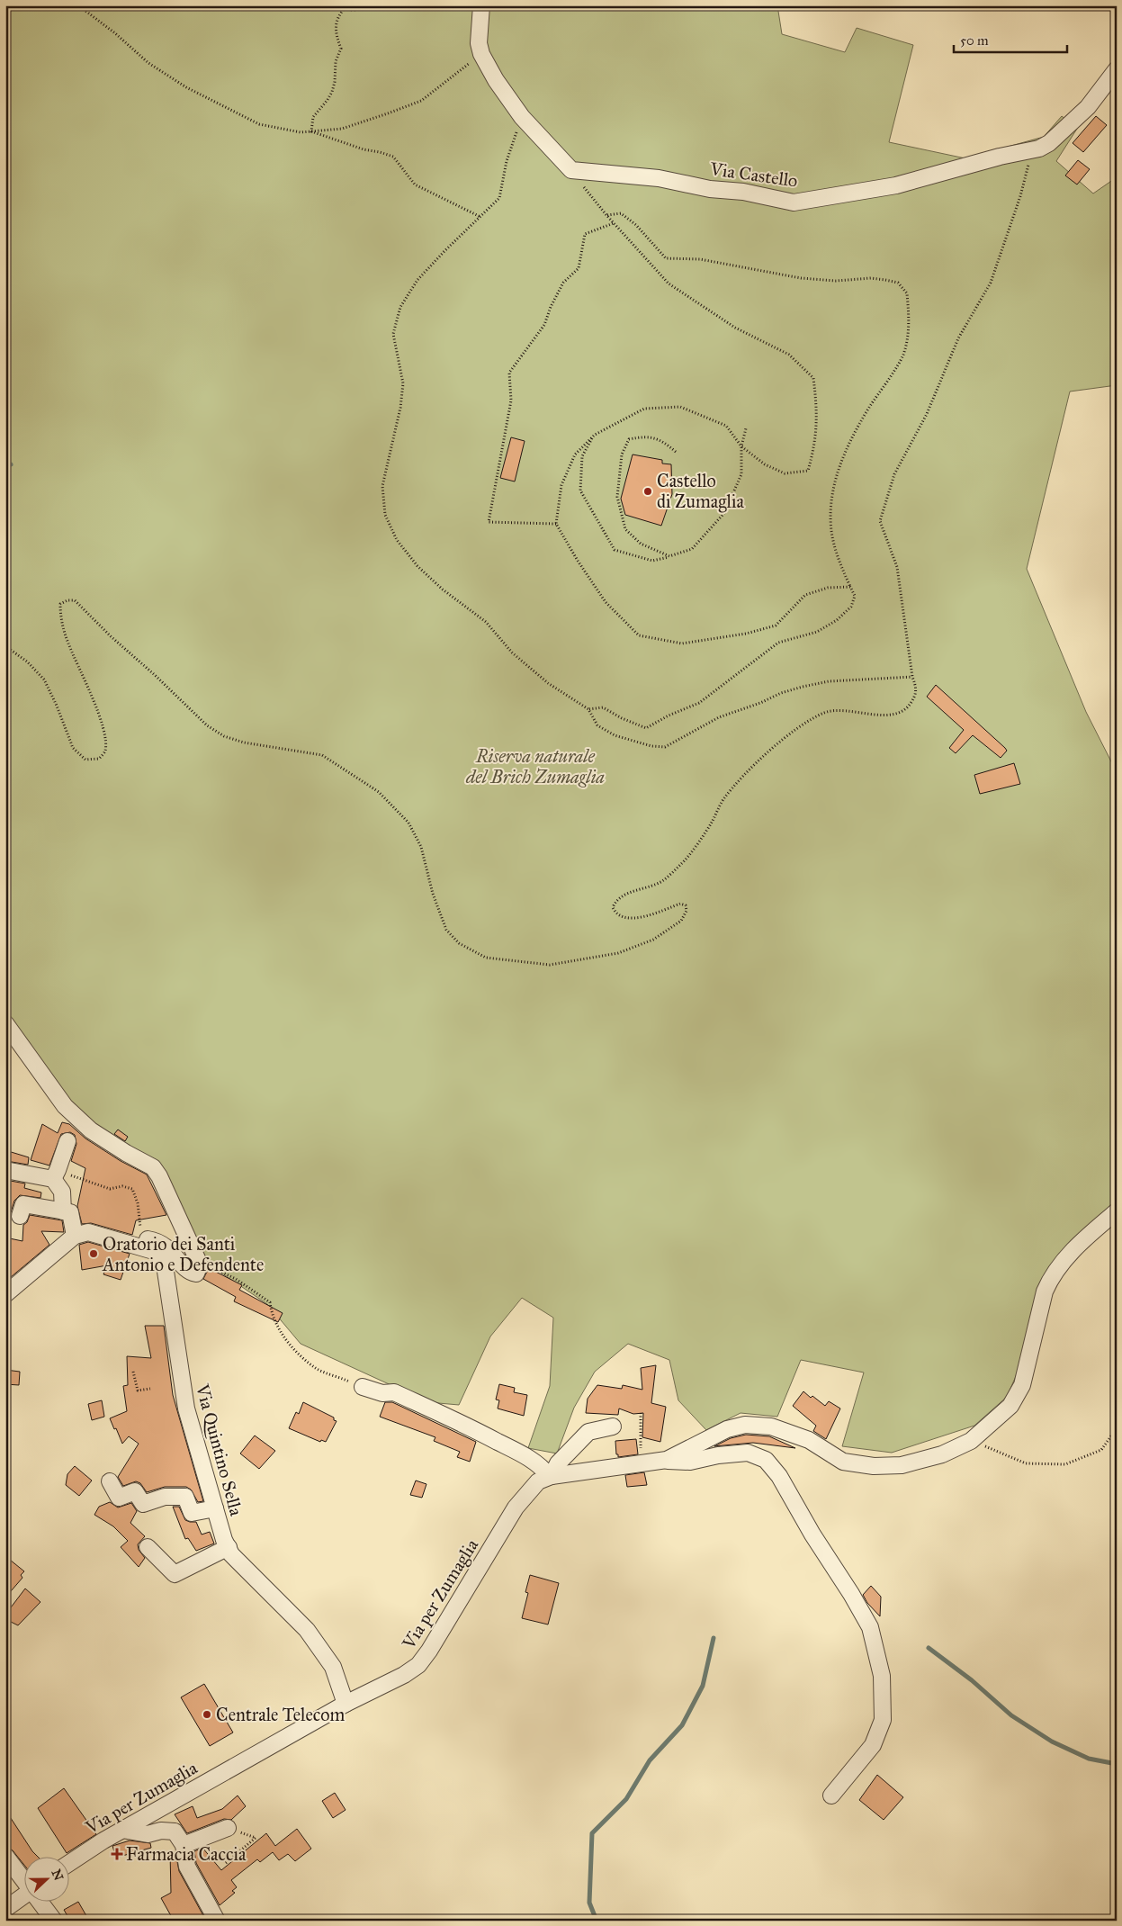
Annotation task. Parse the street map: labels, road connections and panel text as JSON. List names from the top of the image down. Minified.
{"streets":{"street":["Via Castello","Via Quintino Sella","Via per Zumaglia"]},"crossings":[["Via Quintino Sella","Via per Zumaglia"]],"parks":["Riserva naturale del Brich Zumaglia"],"places":{"other":["Castello di Zumaglia","Oratorio dei Santi Antonio e Defendente","Centrale Telecom"],"health":["Farmacia Caccia"]},"scale_bar":"50 m","north":"right"}
